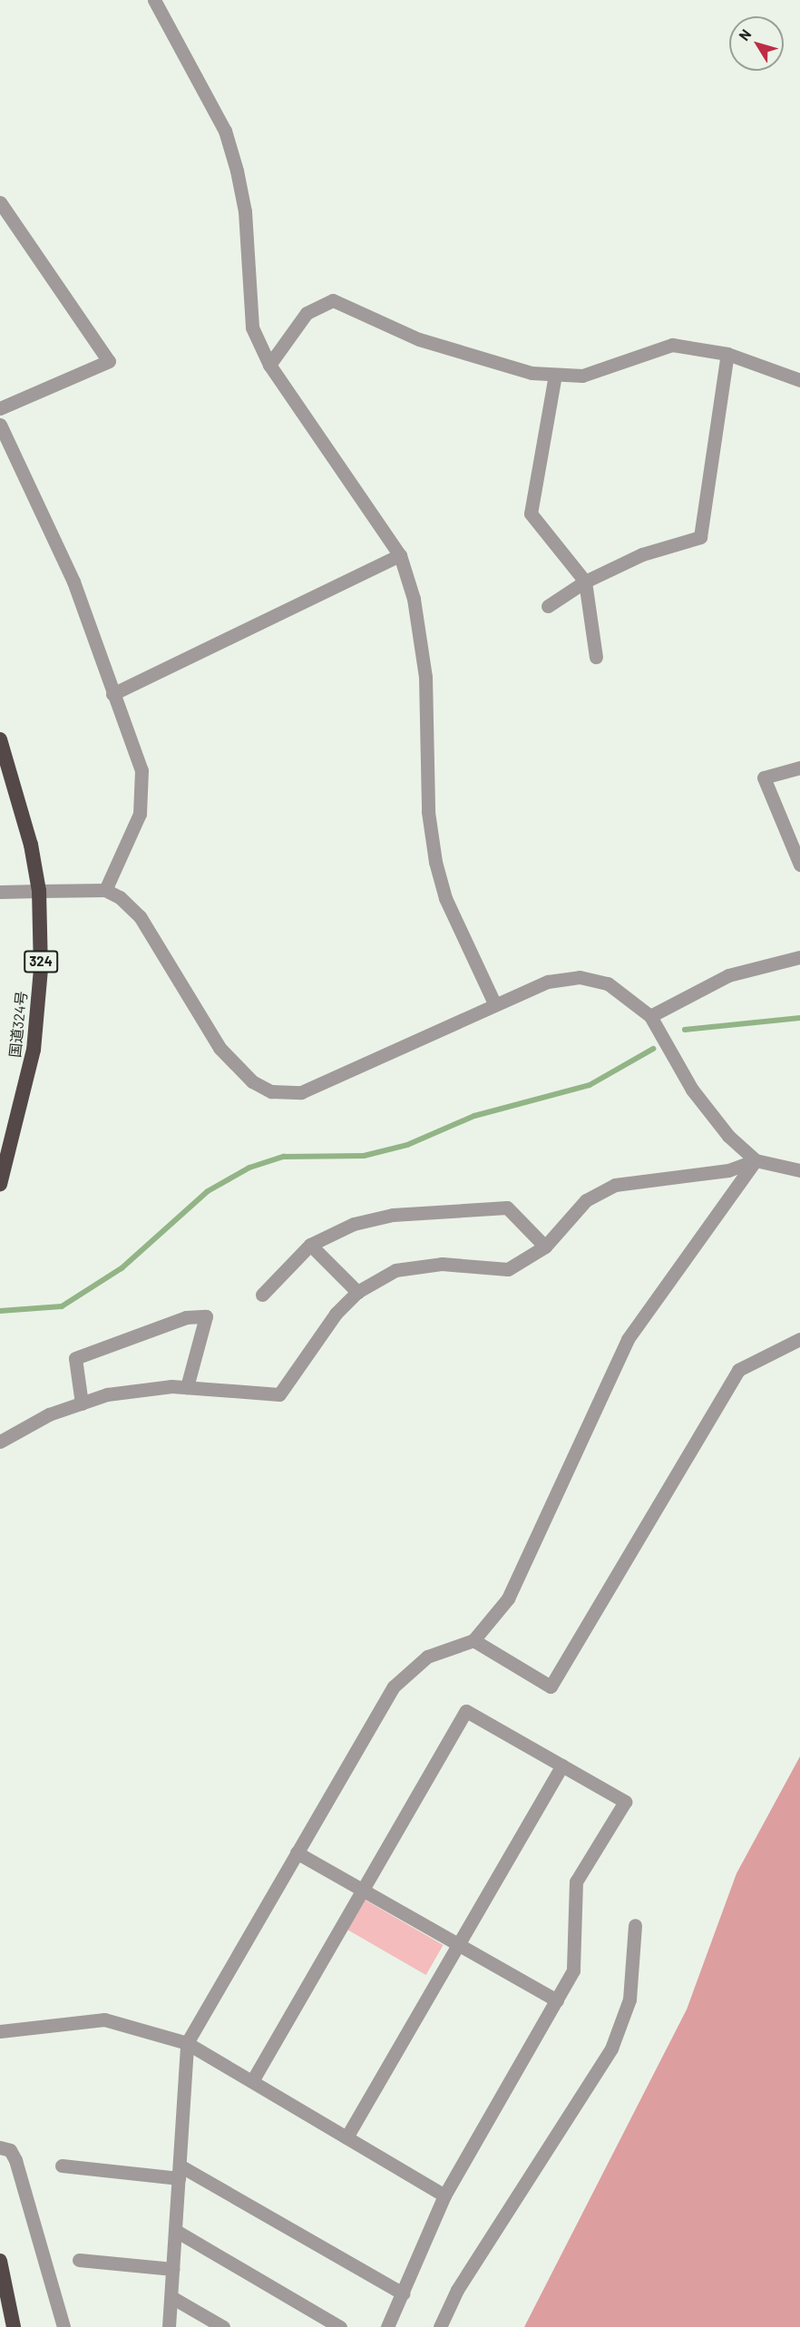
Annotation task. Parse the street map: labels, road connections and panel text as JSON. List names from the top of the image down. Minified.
{"streets":{"highway":["324","国道324号"]},"north":"top left"}
